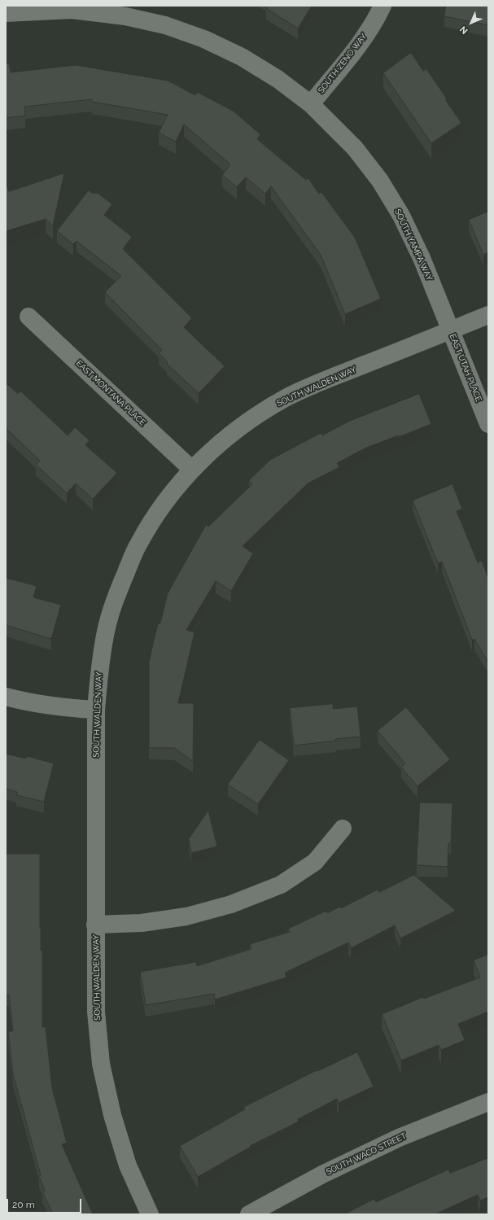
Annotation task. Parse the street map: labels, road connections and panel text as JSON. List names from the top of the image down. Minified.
{"streets":{"street":["SOUTH ZENO WAY","SOUTH YAMPA WAY","EAST UTAH PLACE","SOUTH WALDEN WAY","EAST MONTANA PLACE","SOUTH WACO STREET"]},"crossings":[["SOUTH ZENO WAY","SOUTH YAMPA WAY"],["SOUTH YAMPA WAY","EAST UTAH PLACE"],["SOUTH YAMPA WAY","SOUTH WALDEN WAY"],["EAST UTAH PLACE","SOUTH WALDEN WAY"],["SOUTH WALDEN WAY","EAST MONTANA PLACE"]],"scale_bar":"20 m","north":"bottom left"}
